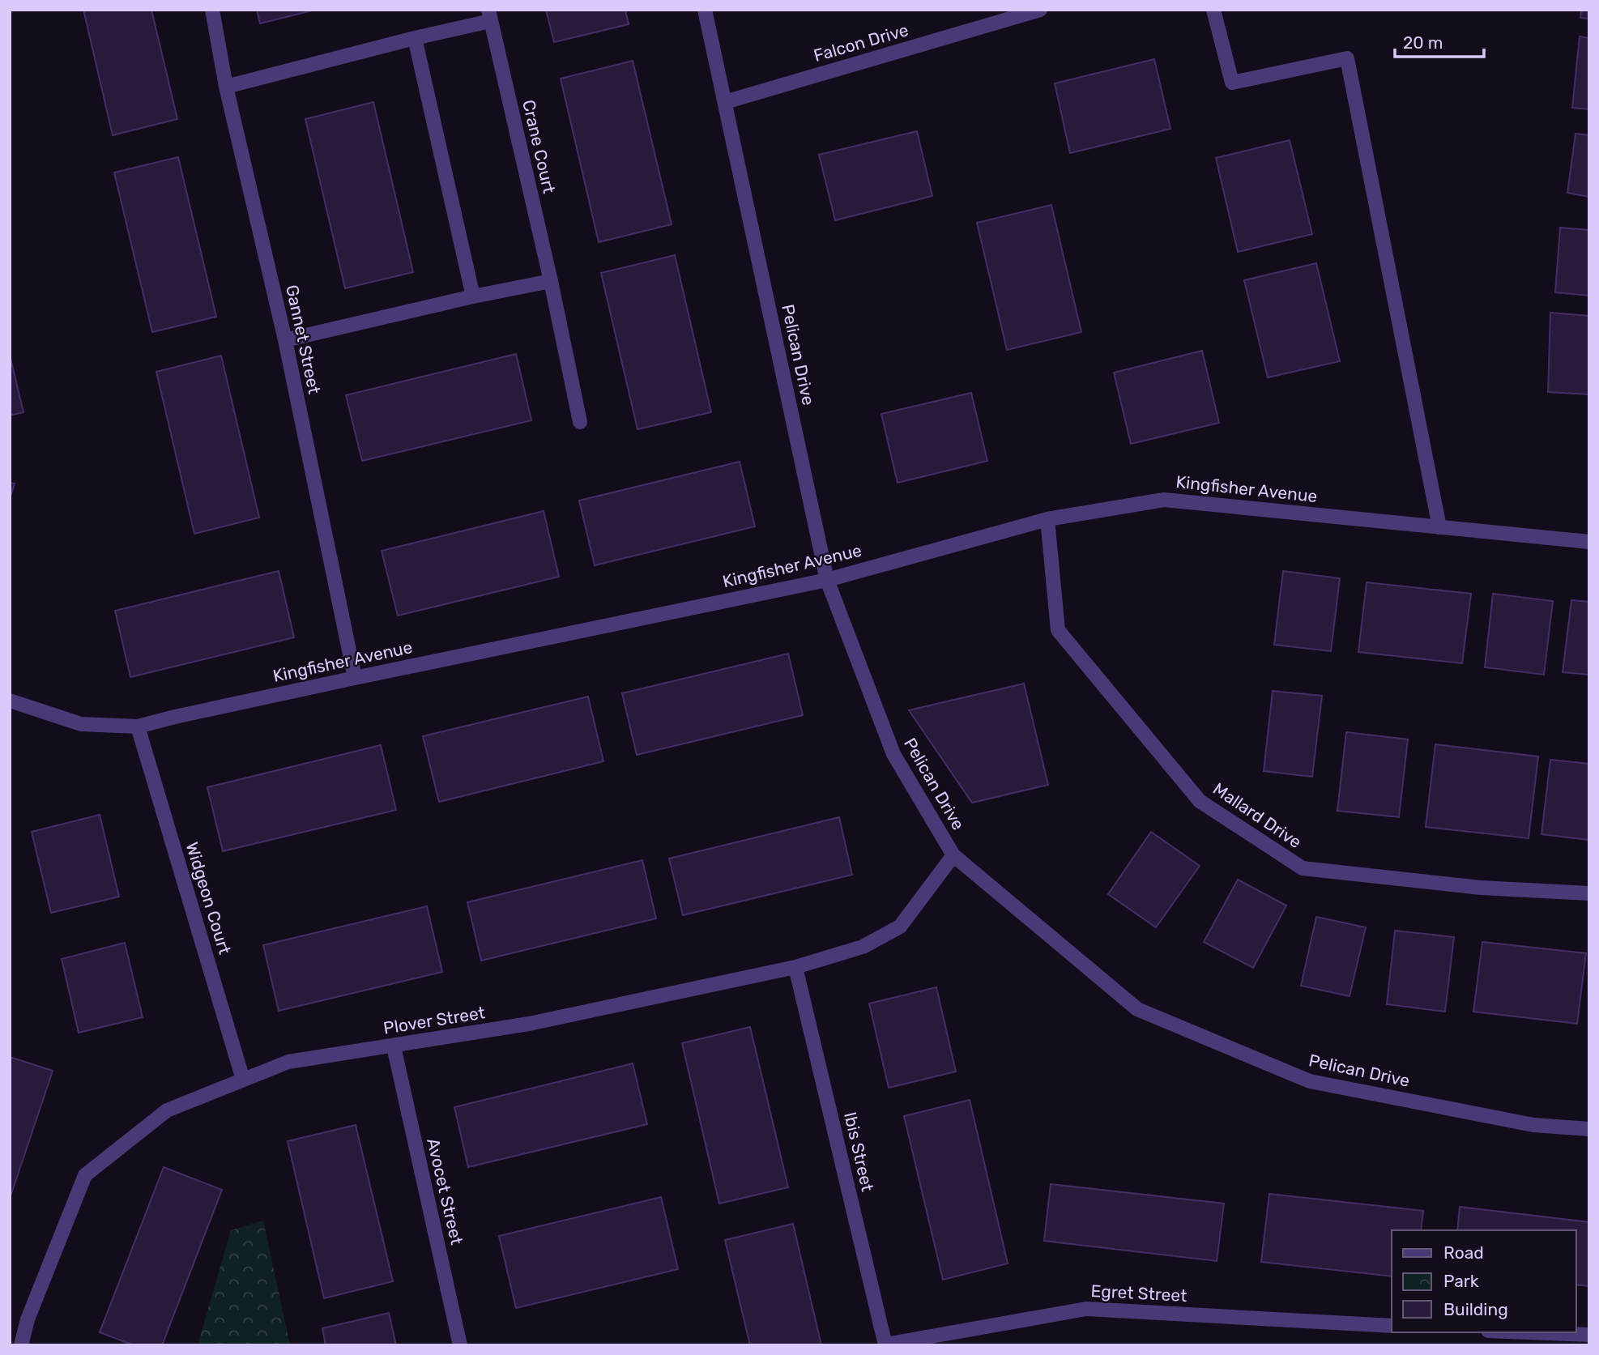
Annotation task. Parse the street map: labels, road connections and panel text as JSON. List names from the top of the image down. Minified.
{"streets":{"street":["Falcon Drive","Crane Court","Gannet Street","Pelican Drive","Kingfisher Avenue","Mallard Drive","Widgeon Court","Plover Street","Ibis Street","Avocet Street","Egret Street"]},"crossings":[["Falcon Drive","Pelican Drive"],["Crane Court","Gannet Street"],["Gannet Street","Kingfisher Avenue"],["Pelican Drive","Kingfisher Avenue"],["Pelican Drive","Plover Street"],["Kingfisher Avenue","Mallard Drive"],["Kingfisher Avenue","Widgeon Court"],["Widgeon Court","Plover Street"],["Plover Street","Ibis Street"],["Plover Street","Avocet Street"],["Ibis Street","Egret Street"]],"legend":["Road","Park","Building"],"scale_bar":"20 m"}
